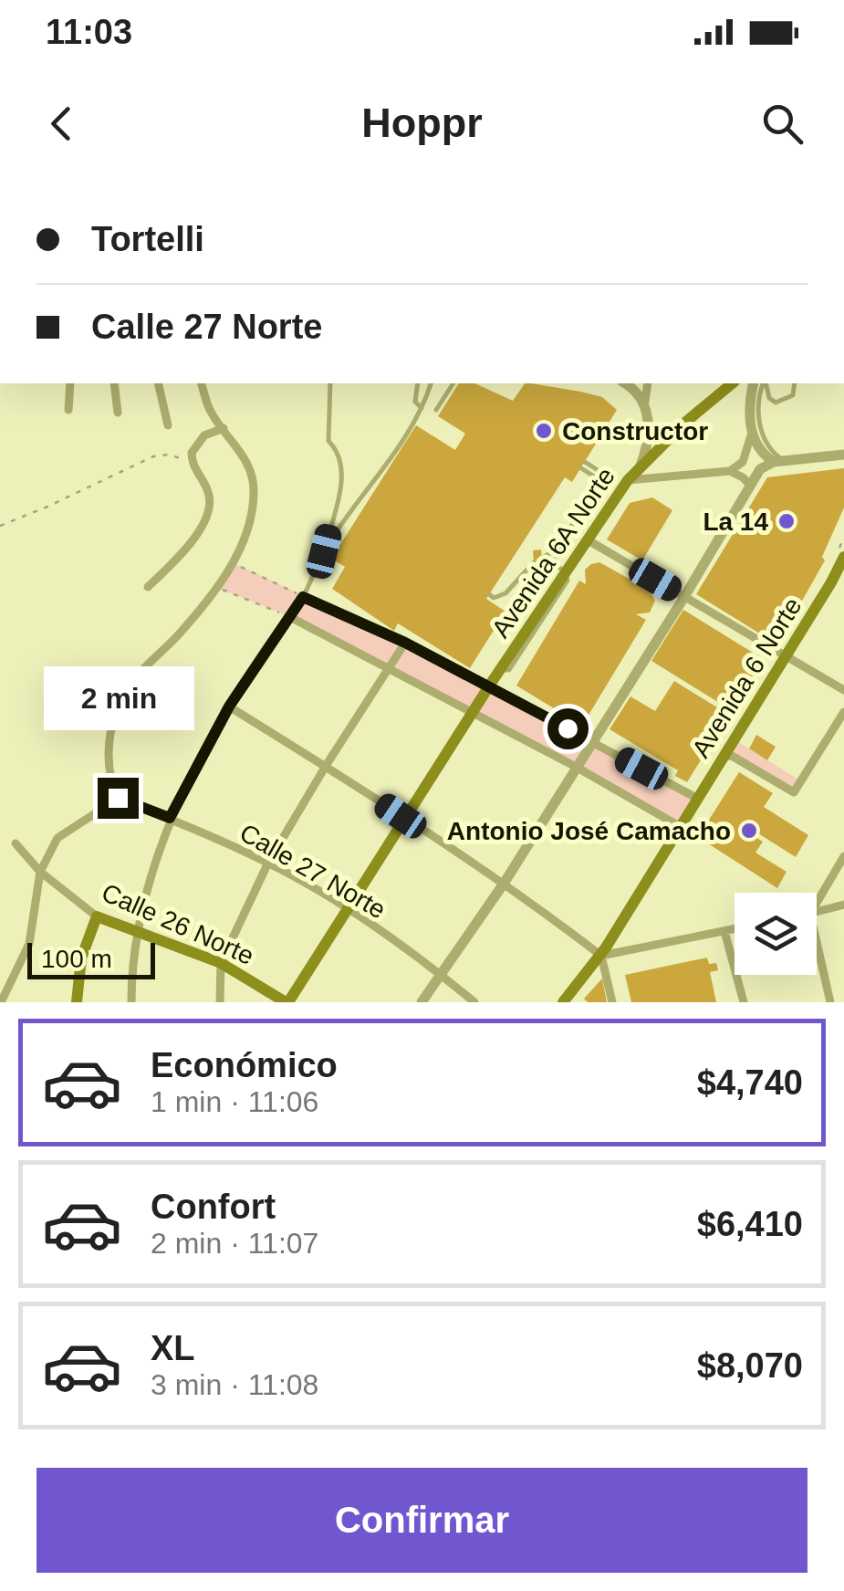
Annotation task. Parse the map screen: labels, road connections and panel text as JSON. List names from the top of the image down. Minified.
{"streets":{"main road":["Avenida 6A Norte","Avenida 6 Norte","Calle 26 Norte"],"street":["Calle 27 Norte"]},"crossings":[["Avenida 6A Norte","Calle 27 Norte"],["Avenida 6A Norte","Calle 26 Norte"]],"places":["Constructor","La 14","Antonio José Camacho"],"scale_bar":"100 m","page":{"status":"11:03","header":"Hoppr","banner":["Tortelli","Calle 27 Norte"],"bubble":"2 min","scale":"100 m","list":[{"name":"Económico","note":"1 min · 11:06","value":"$4,740"},{"name":"Confort","note":"2 min · 11:07","value":"$6,410"},{"name":"XL","note":"3 min · 11:08","value":"$8,070"}],"buttons":"Confirmar"}}
